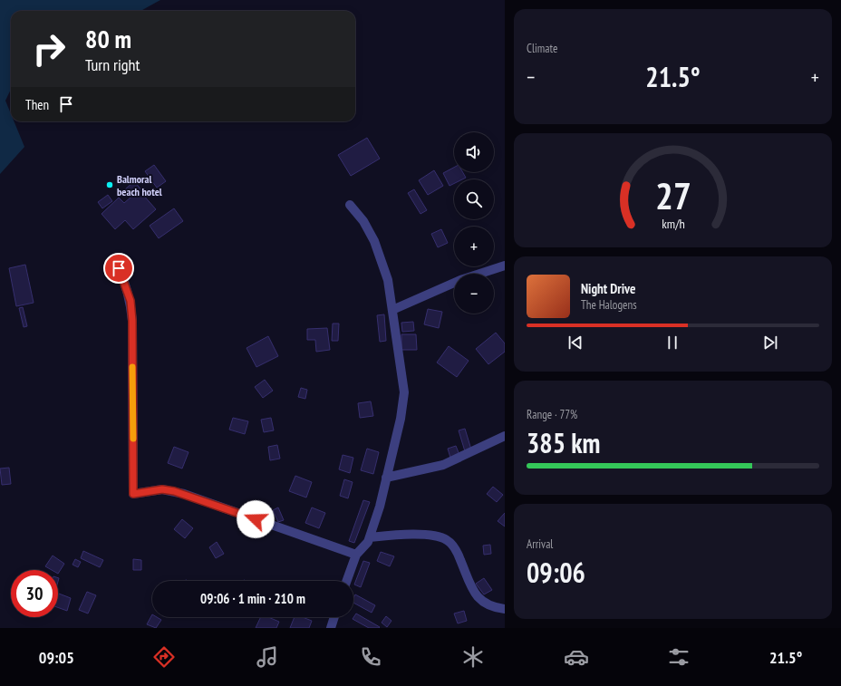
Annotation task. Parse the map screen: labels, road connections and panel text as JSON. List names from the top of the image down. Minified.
{"places":["Balmoral beach hotel"],"page":{"tile":["Climate",["Range · 77%","385 km"],["Arrival","09:06"]],"turn":["80 m","Turn right"],"heat":["−","21.5°","+"],"then":"Then","map_buttons":["+","−"],"song":["Night Drive","The Halogens"],"limit":"30","trip":"09:06 · 1 min · 210 m","tabs":["09:05","21.5°"],"gauge":["27","km/h"]}}
